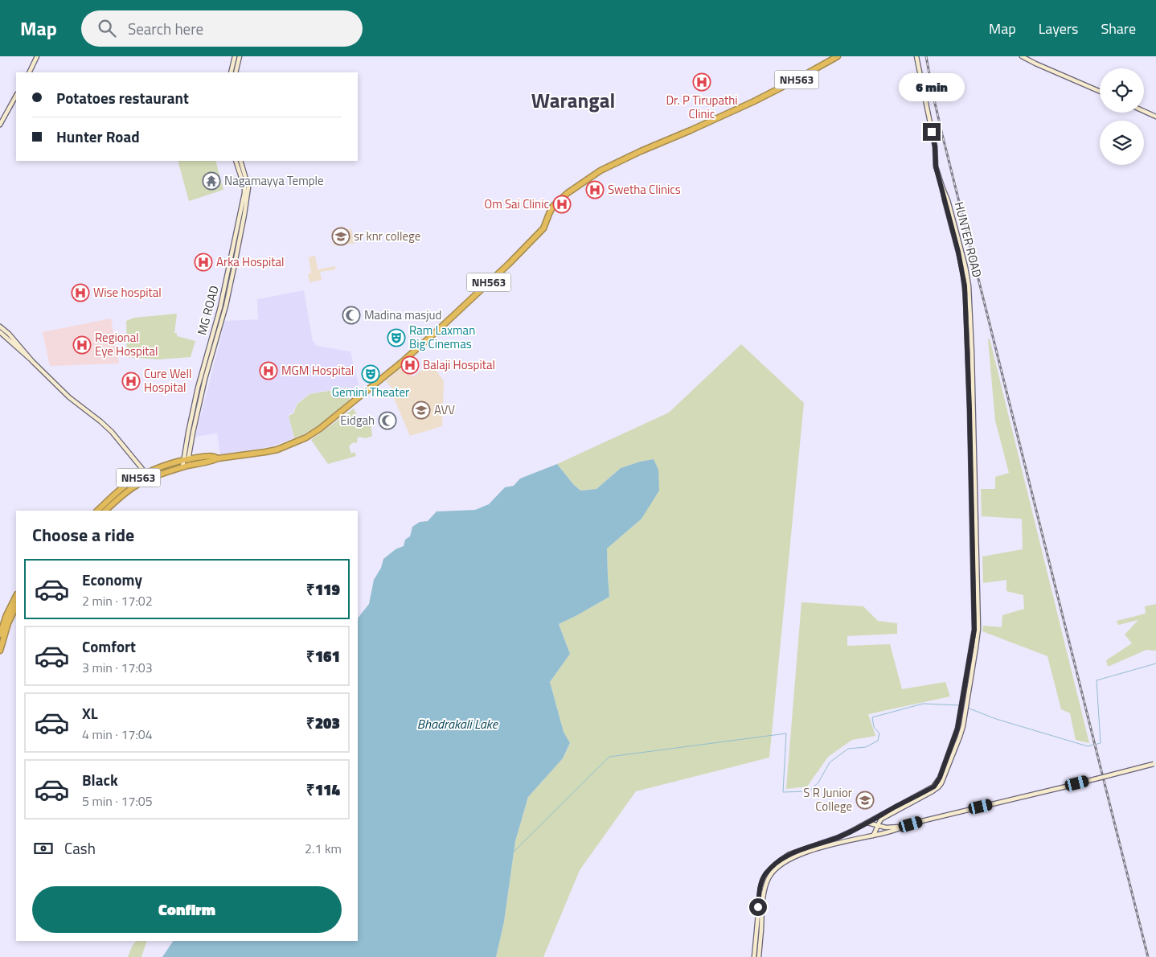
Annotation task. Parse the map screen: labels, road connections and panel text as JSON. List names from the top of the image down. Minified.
{"streets":{"highway":["NH563"],"main road":["HUNTER ROAD","MG ROAD"]},"crossings":[["NH563","MG ROAD"]],"districts":["Warangal"],"water":["Bhadrakali Lake"],"places":{"hospital":["Dr. P Tirupathi Clinic","Swetha Clinics","Om Sai Clinic","Arka Hospital","Wise hospital","Regional Eye Hospital","Balaji Hospital","MGM Hospital","Cure Well Hospital"],"temple":["Nagamayya Temple"],"school or university":["sr knr college","AVV","S R Junior College"],"mosque":["Madina masjud","Eidgah"],"theatre":["Ram Laxman Big Cinemas","Gemini Theater"]},"page":{"header":"Map","search":"Search here","nav":["Map","Layers","Share"],"banner":["Potatoes restaurant","Hunter Road"],"bubble":"6 min","heading":"Choose a ride","list":[{"name":"Economy","note":"2 min · 17:02","value":"₹119"},{"name":"Comfort","note":"3 min · 17:03","value":"₹161"},{"name":"XL","note":"4 min · 17:04","value":"₹203"},{"name":"Black","note":"5 min · 17:05","value":"₹114"}],"pay":["Cash","2.1 km"],"buttons":"Confirm"}}
